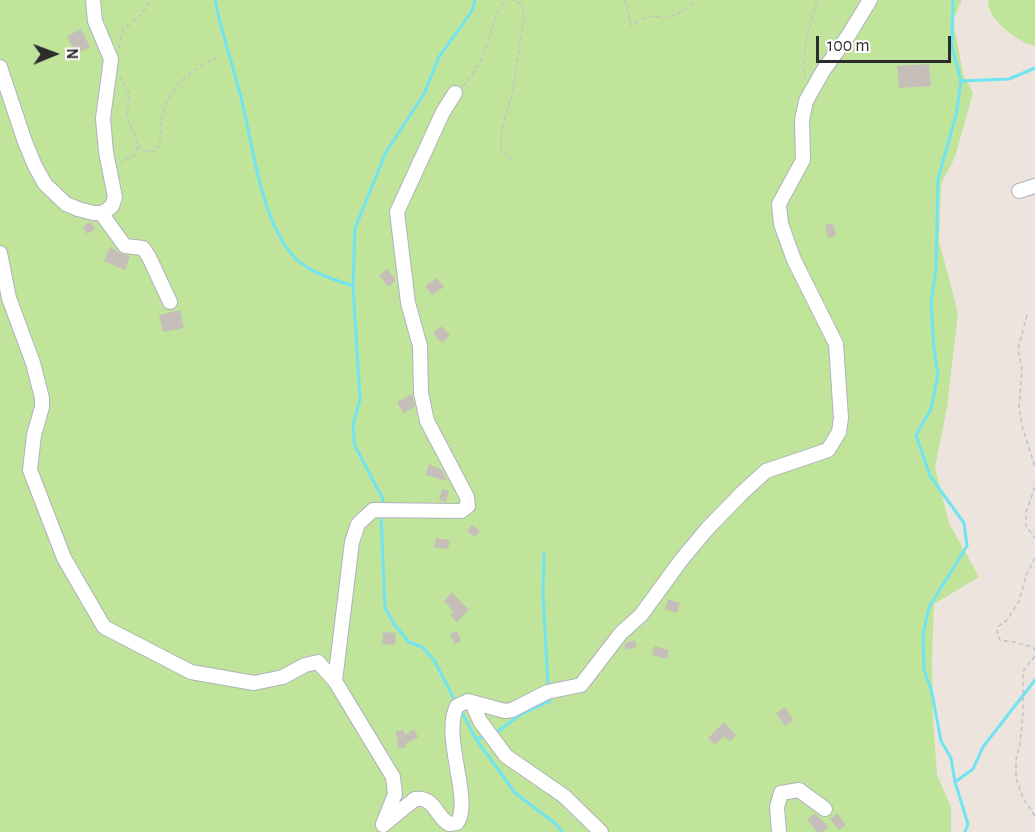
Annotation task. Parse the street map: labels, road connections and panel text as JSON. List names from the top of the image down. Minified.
{"scale_bar":"100 m","north":"right"}
